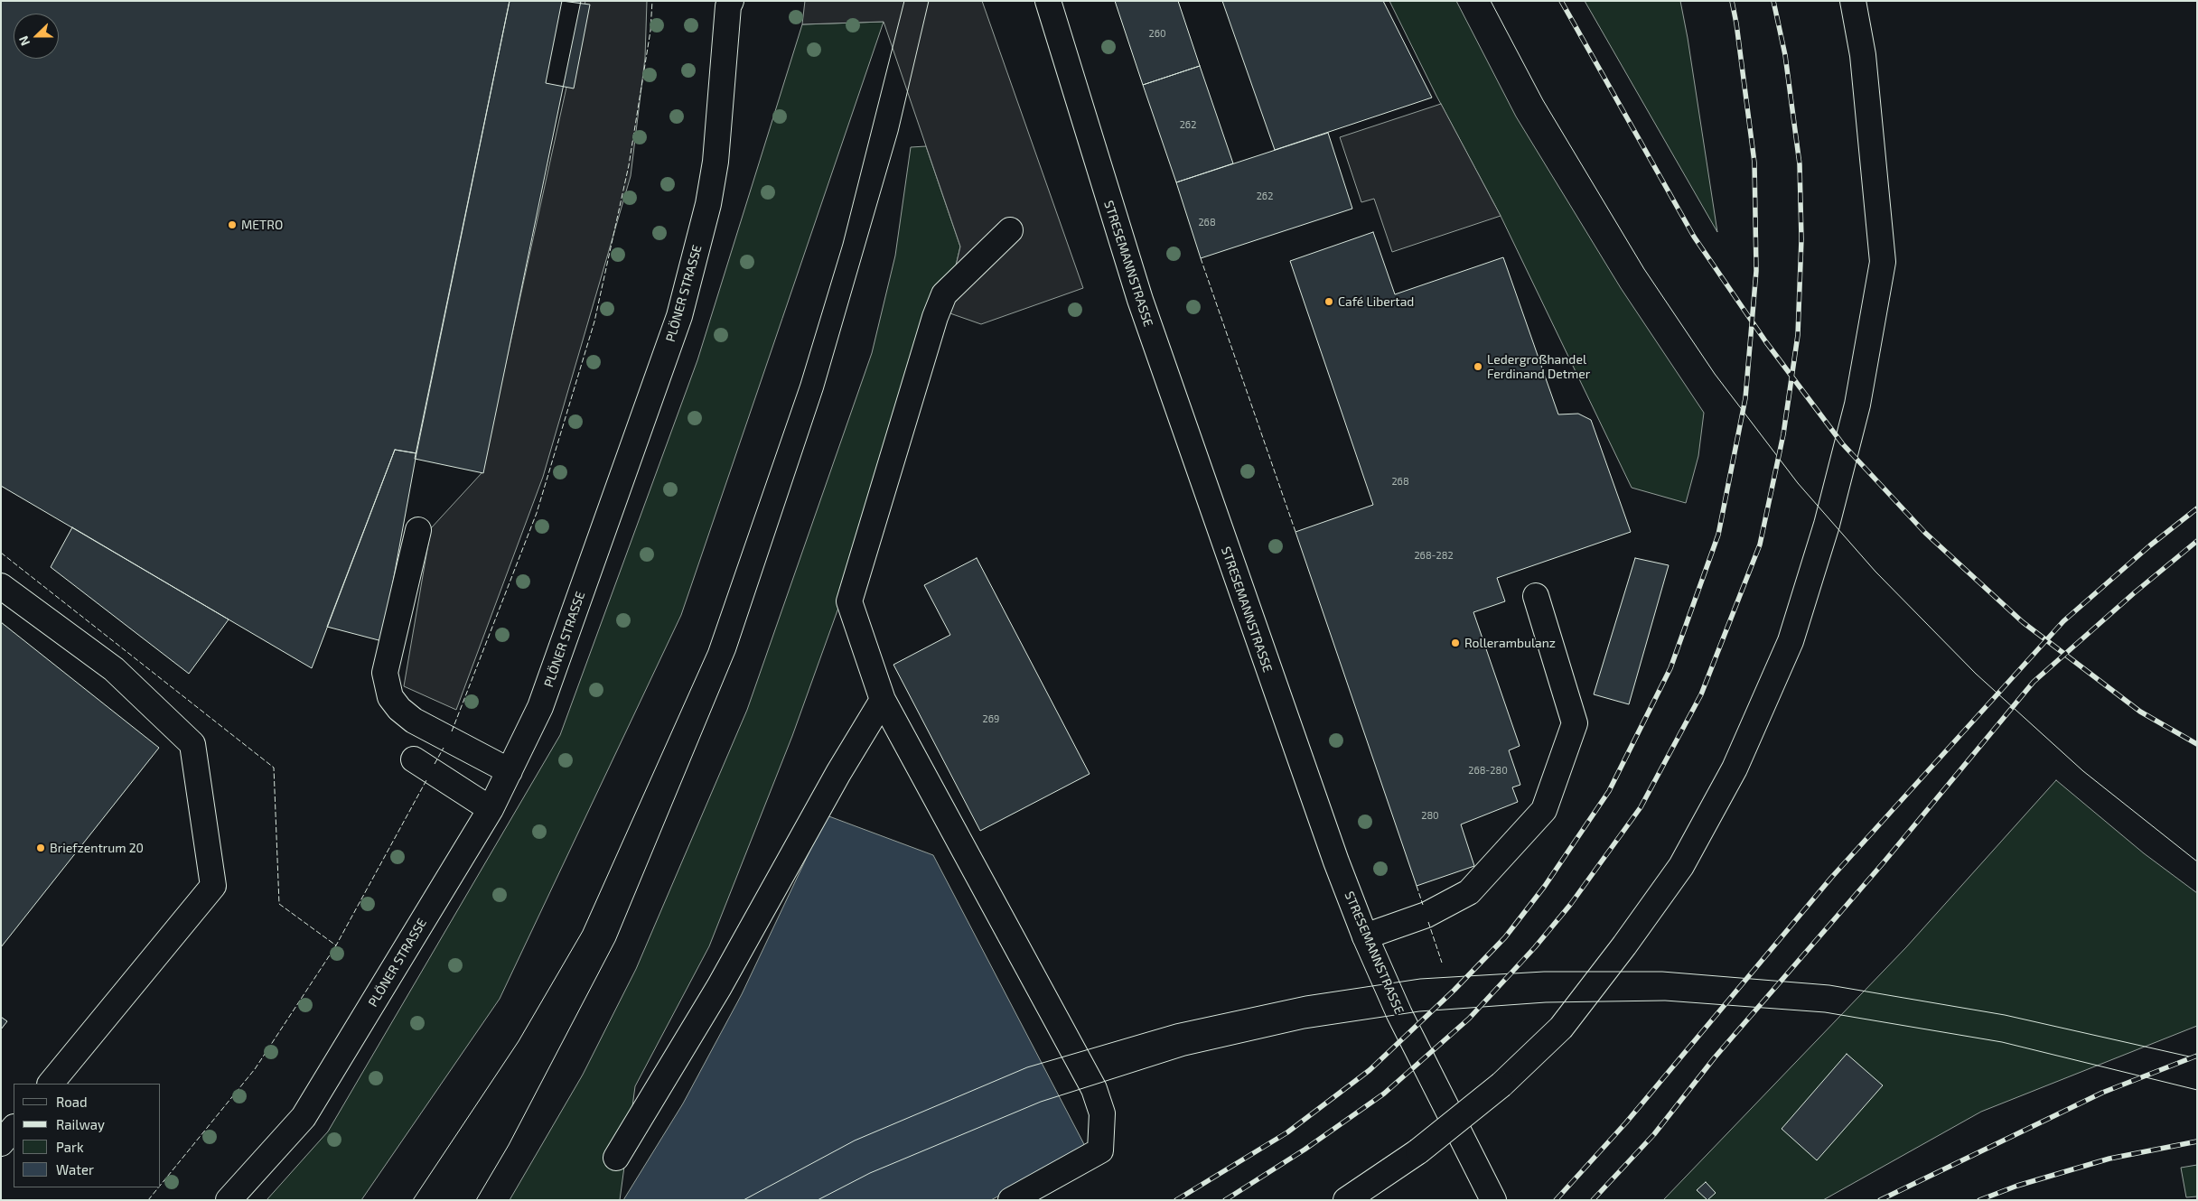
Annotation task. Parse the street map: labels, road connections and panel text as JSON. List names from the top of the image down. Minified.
{"streets":{"street":["STRESEMANNSTRASSE","PLÖNER STRASSE"]},"places":["METRO","Café Libertad","Ledergroßhandel Ferdinand Detmer","Rollerambulanz","Briefzentrum 20"],"house_numbers":["260","262","262","268","268","268-282","269","268-280","280"],"legend":["Road","Railway","Park","Water"],"north":"left"}
